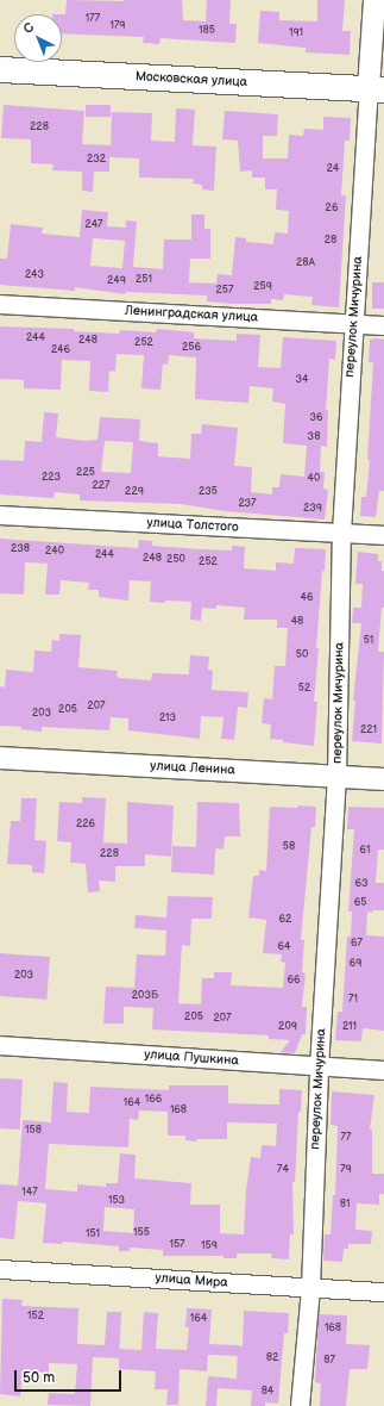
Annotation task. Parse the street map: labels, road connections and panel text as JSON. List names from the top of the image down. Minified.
{"streets":{"main road":["Московская улица"],"street":["Ленинградская улица","переулок Мичурина","улица Толстого","улица Ленина","улица Пушкина","улица Мира"]},"crossings":[["Московская улица","переулок Мичурина"],["Ленинградская улица","переулок Мичурина"],["переулок Мичурина","улица Толстого"],["переулок Мичурина","улица Ленина"],["переулок Мичурина","улица Пушкина"],["переулок Мичурина","улица Мира"]],"house_numbers":["177","179","185","191","228","232","24","26","247","28","28А","243","251","249","259","257","244","248","252","256","246","34","36","38","225","223","40","227","229","235","237","239","238","240","244","248","250","252","46","48","51","50","52","207","205","203","213","221","226","58","61","228","63","65","62","67","64","69","203","66","203Б","71","205","207","209","211","166","164","168","158","77","74","79","147","153","81","155","151","157","159","152","164","168","82","87","84"],"scale_bar":"50 m","north":"top left"}
